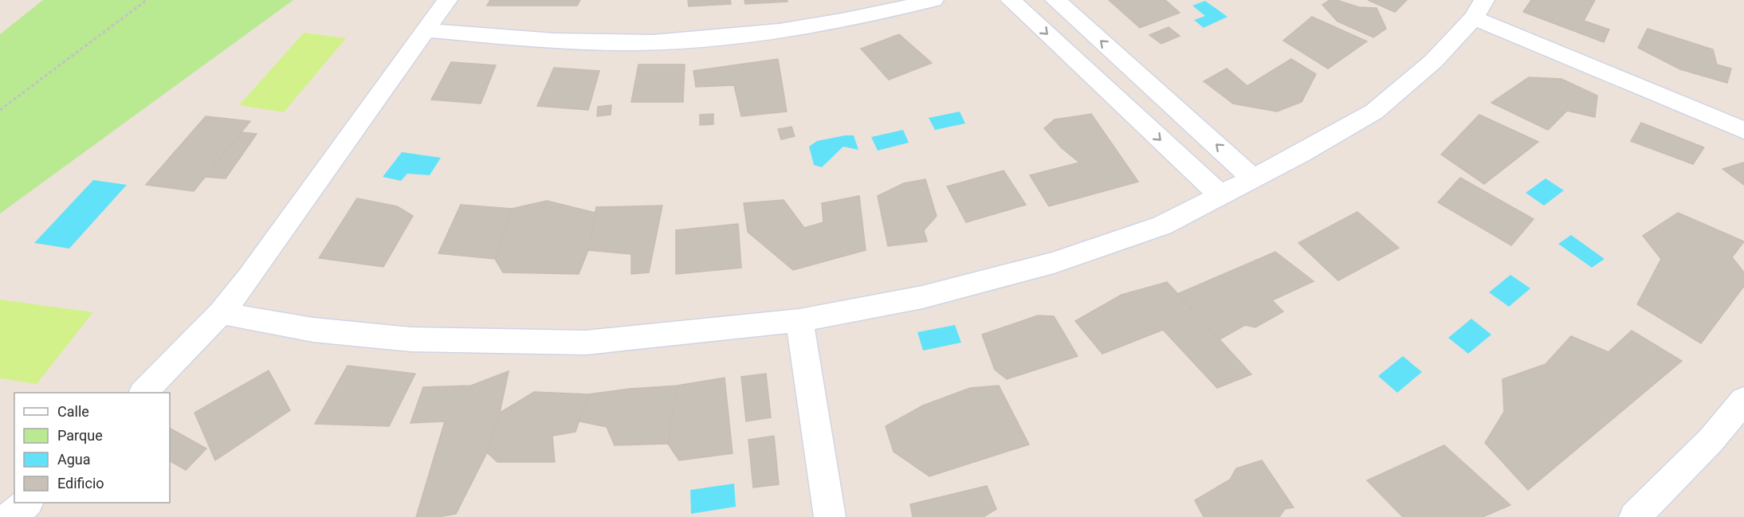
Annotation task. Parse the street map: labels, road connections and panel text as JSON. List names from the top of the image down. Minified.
{"legend":["Calle","Parque","Agua","Edificio"]}
